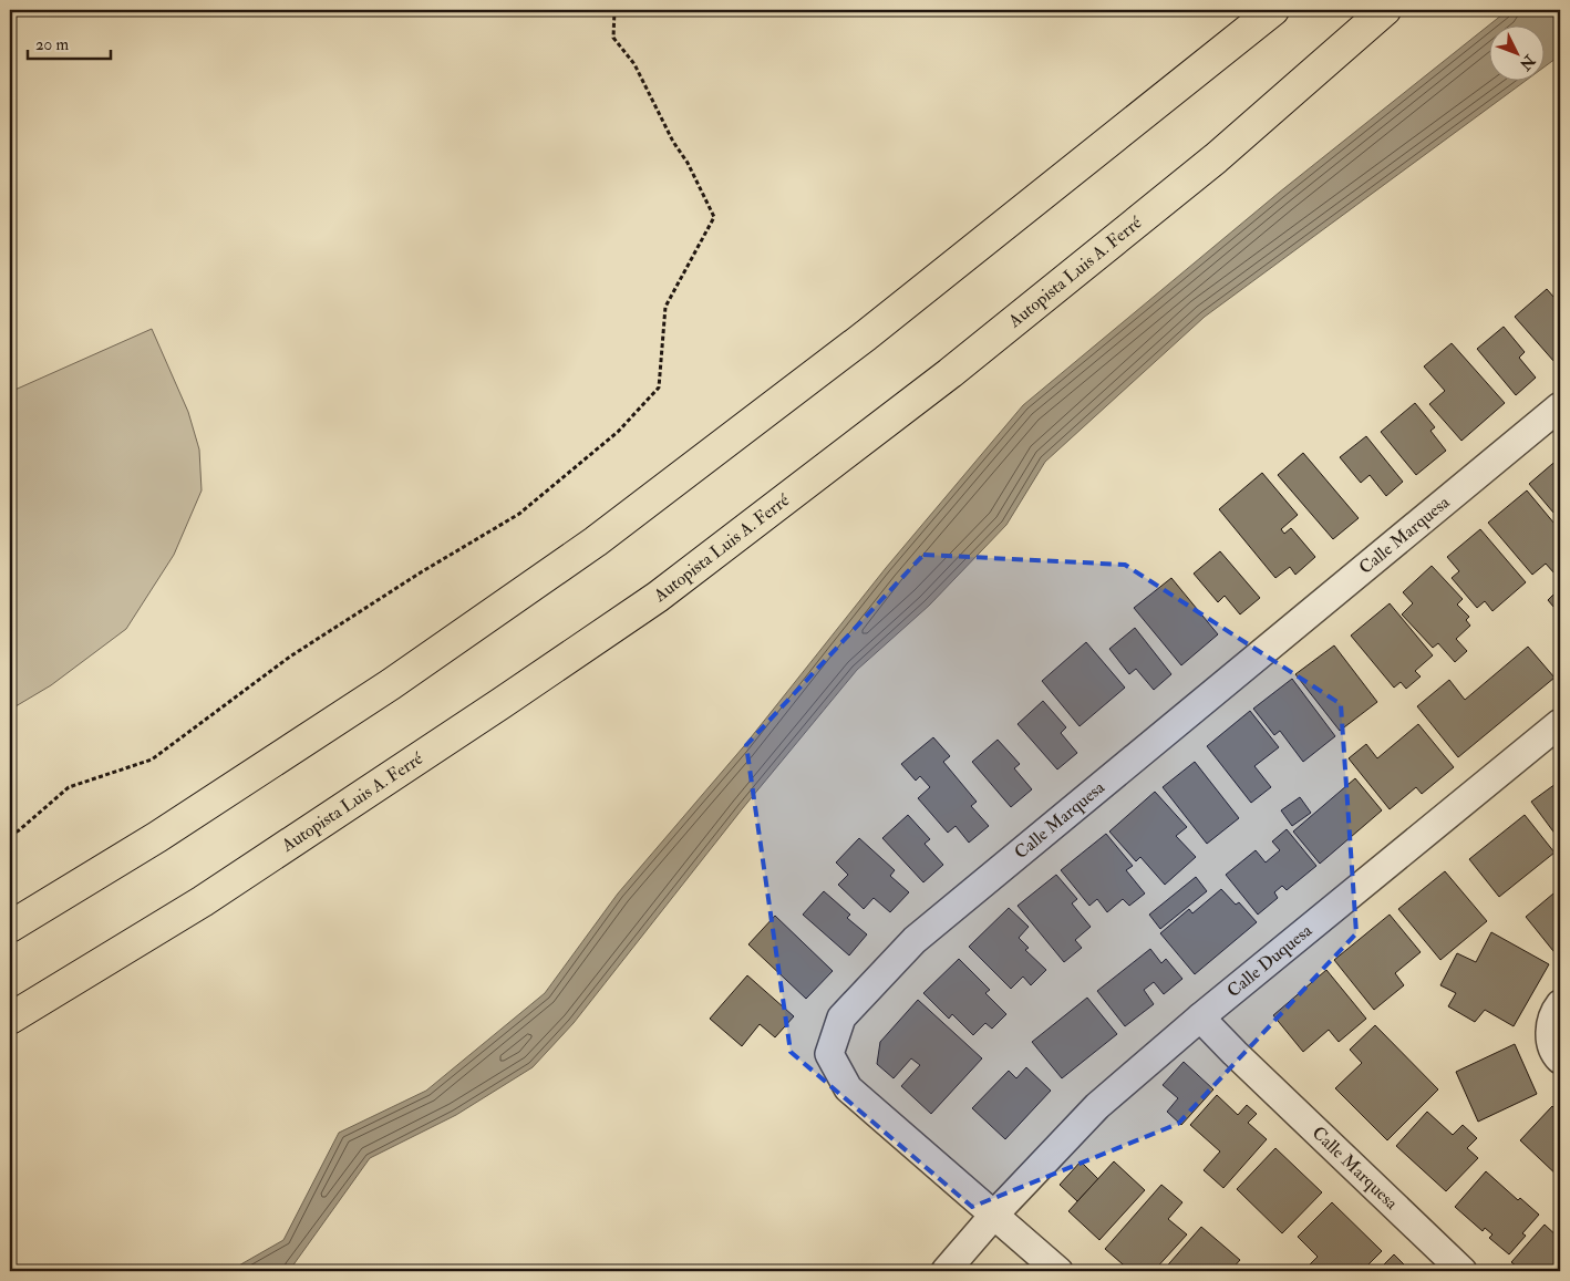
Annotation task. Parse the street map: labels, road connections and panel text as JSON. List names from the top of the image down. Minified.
{"streets":{"highway":["Autopista Luis A. Ferré"],"street":["Calle Marquesa","Calle Duquesa"]},"crossings":[["Calle Marquesa","Calle Duquesa"]],"scale_bar":"20 m","north":"bottom right"}
